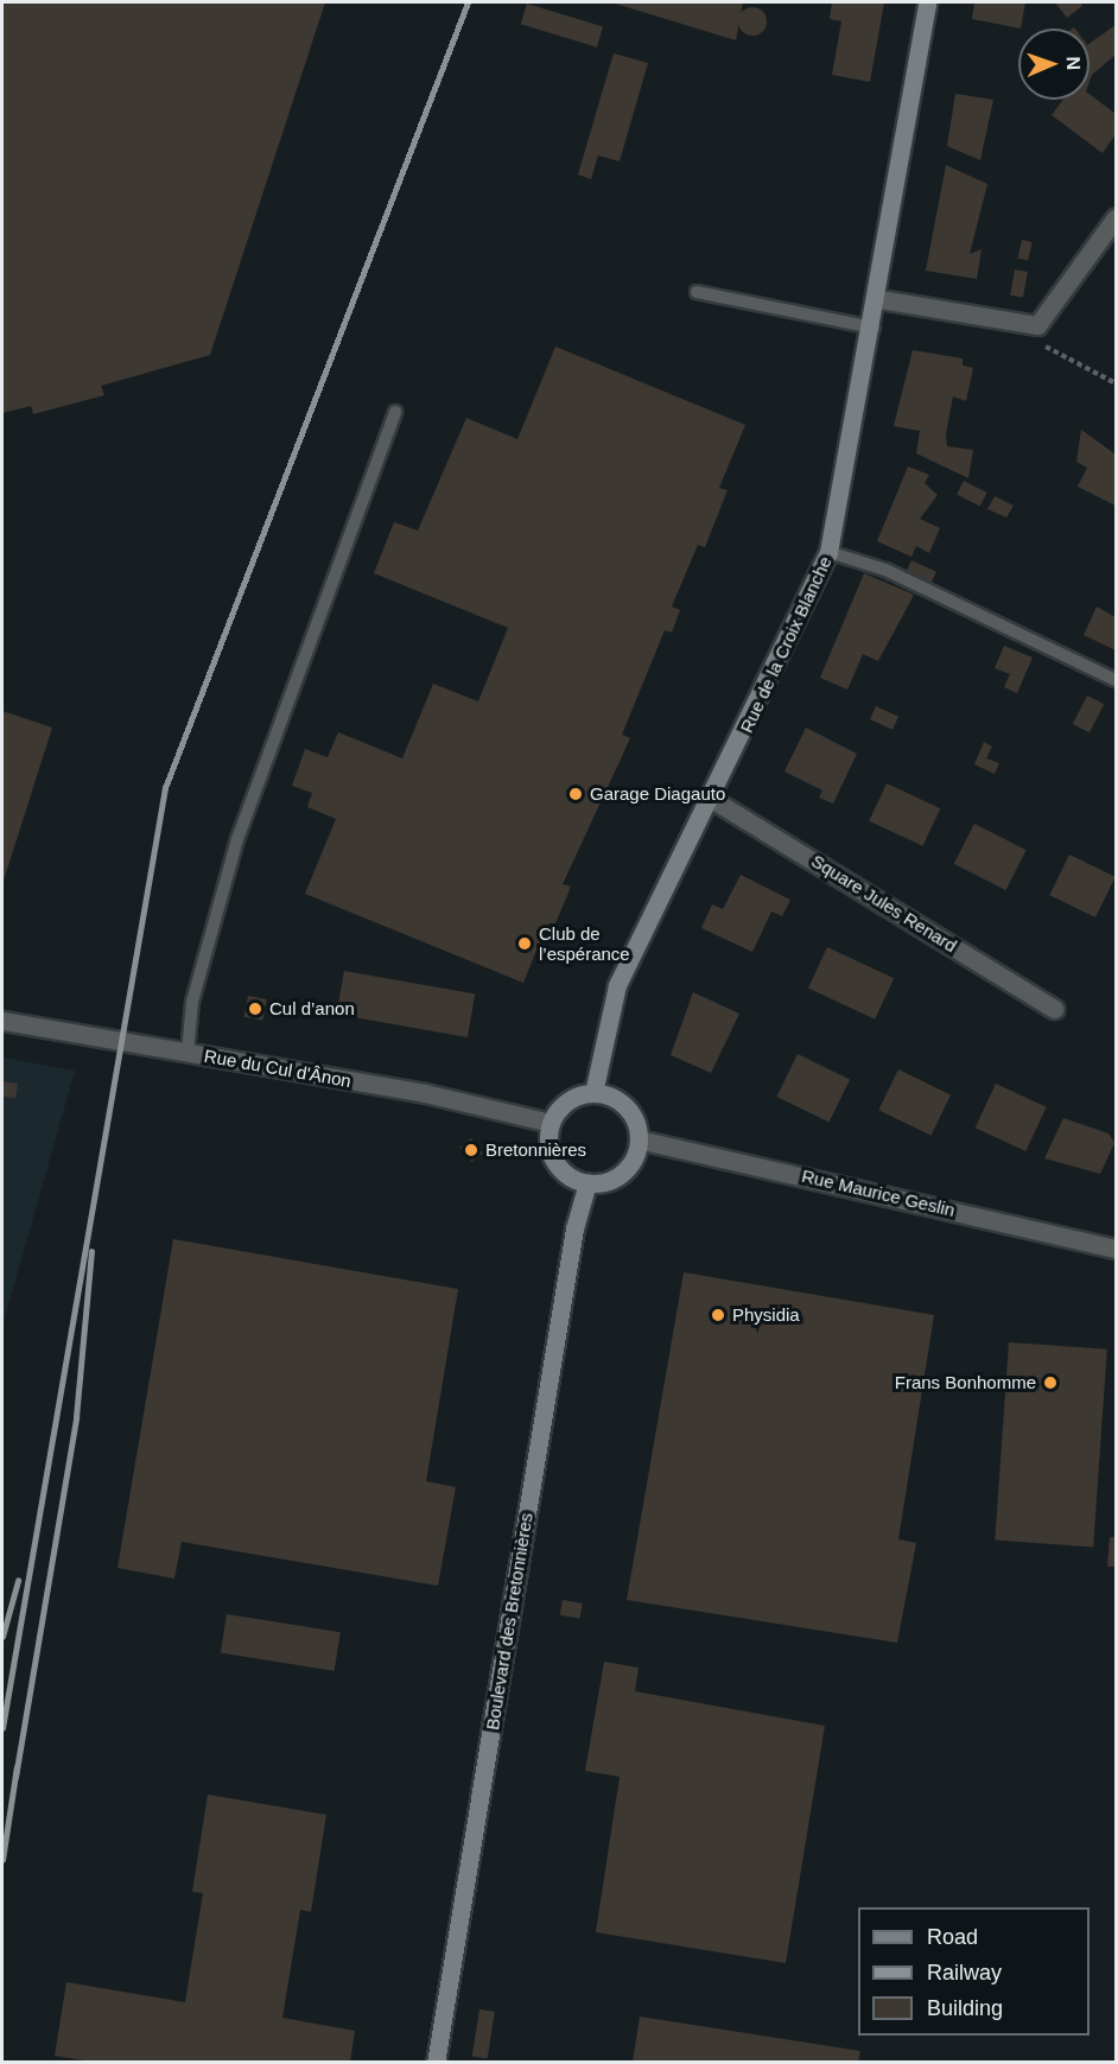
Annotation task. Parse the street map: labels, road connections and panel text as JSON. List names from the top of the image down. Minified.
{"streets":{"street":["Rue de la Croix Blanche","Square Jules Renard","Rue du Cul d'Ânon","Rue Maurice Geslin","Boulevard des Bretonnières"]},"crossings":[["Rue de la Croix Blanche","Square Jules Renard"],["Rue de la Croix Blanche","Rue du Cul d'Ânon"],["Rue de la Croix Blanche","Rue Maurice Geslin"],["Rue de la Croix Blanche","Boulevard des Bretonnières"],["Rue du Cul d'Ânon","Rue Maurice Geslin"],["Rue du Cul d'Ânon","Boulevard des Bretonnières"],["Rue Maurice Geslin","Boulevard des Bretonnières"]],"places":["Garage Diagauto","Club de l’espérance","Cul d’anon","Bretonnières","Physidia","Frans Bonhomme"],"legend":["Road","Railway","Building"],"north":"right"}
